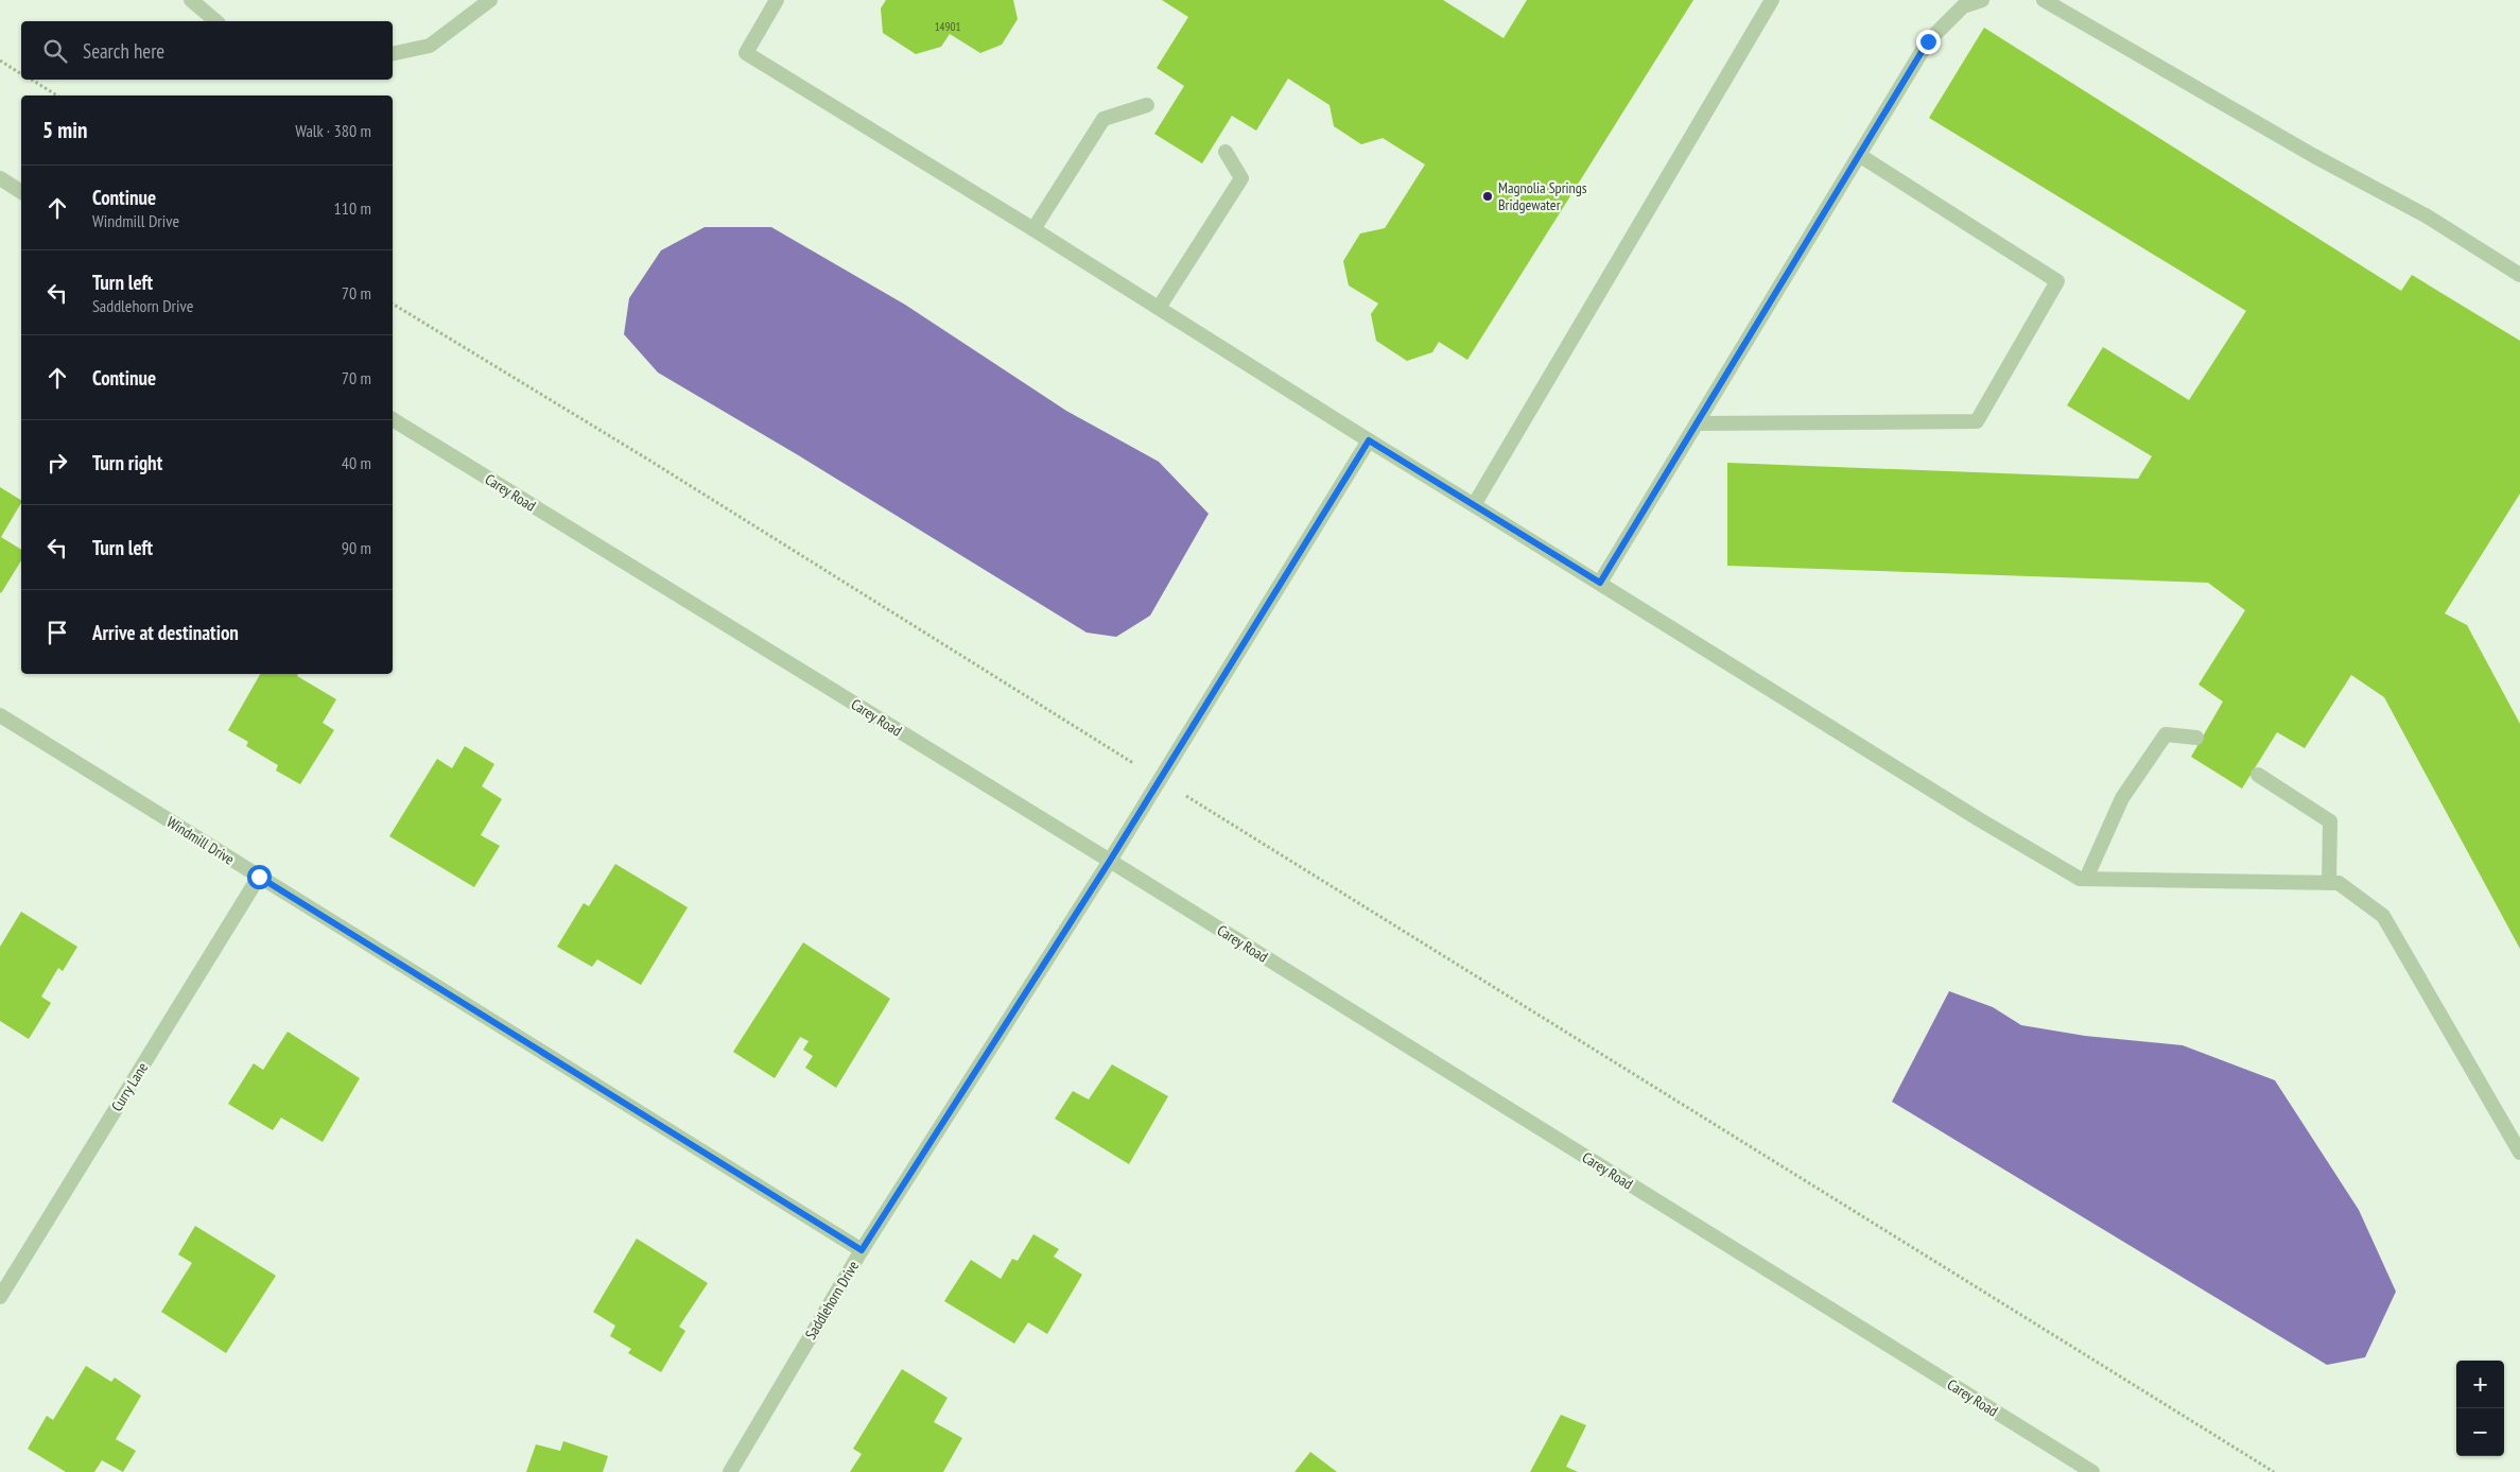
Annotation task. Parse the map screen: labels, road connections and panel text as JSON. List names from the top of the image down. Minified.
{"streets":{"street":["Carey Road","Windmill Drive","Curry Lane","Saddlehorn Drive"]},"crossings":[["Carey Road","Saddlehorn Drive"],["Windmill Drive","Curry Lane"],["Windmill Drive","Saddlehorn Drive"]],"places":["Magnolia Springs Bridgewater"],"house_numbers":["14901"],"page":{"search":"Search here","heading":["5 min","Walk · 380 m"],"list":[["Continue","Windmill Drive","110 m"],["Turn left","Saddlehorn Drive","70 m"],["Continue","70 m"],["Turn right","40 m"],["Turn left","90 m"],"Arrive at destination"],"map_buttons":["+","−"]}}
